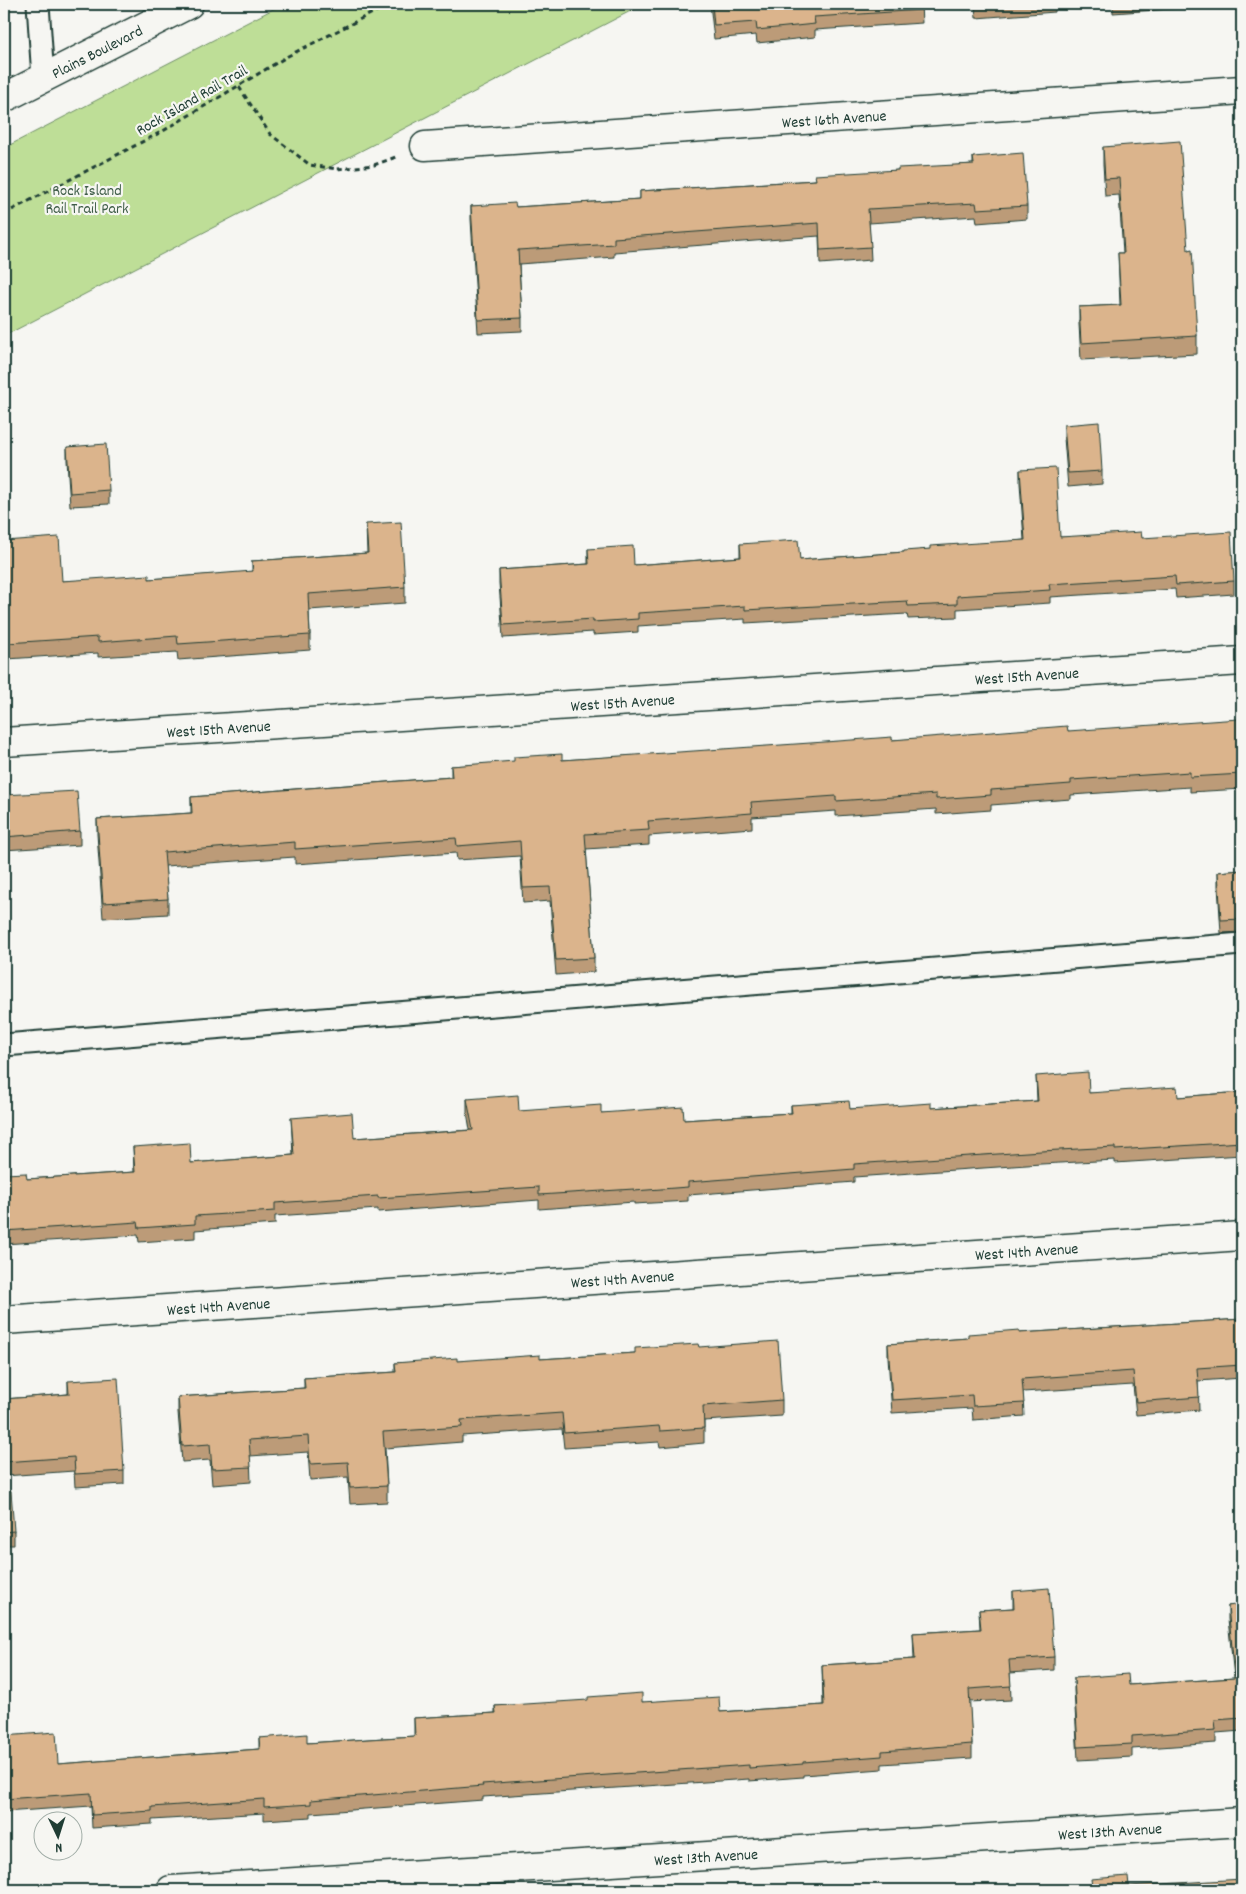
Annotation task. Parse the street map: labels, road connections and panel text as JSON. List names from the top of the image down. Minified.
{"streets":{"street":["Plains Boulevard","West 16th Avenue","West 15th Avenue","West 14th Avenue","West 13th Avenue"],"path":["Rock Island Rail Trail"]},"parks":["Rock Island Rail Trail Park"],"north":"bottom"}
